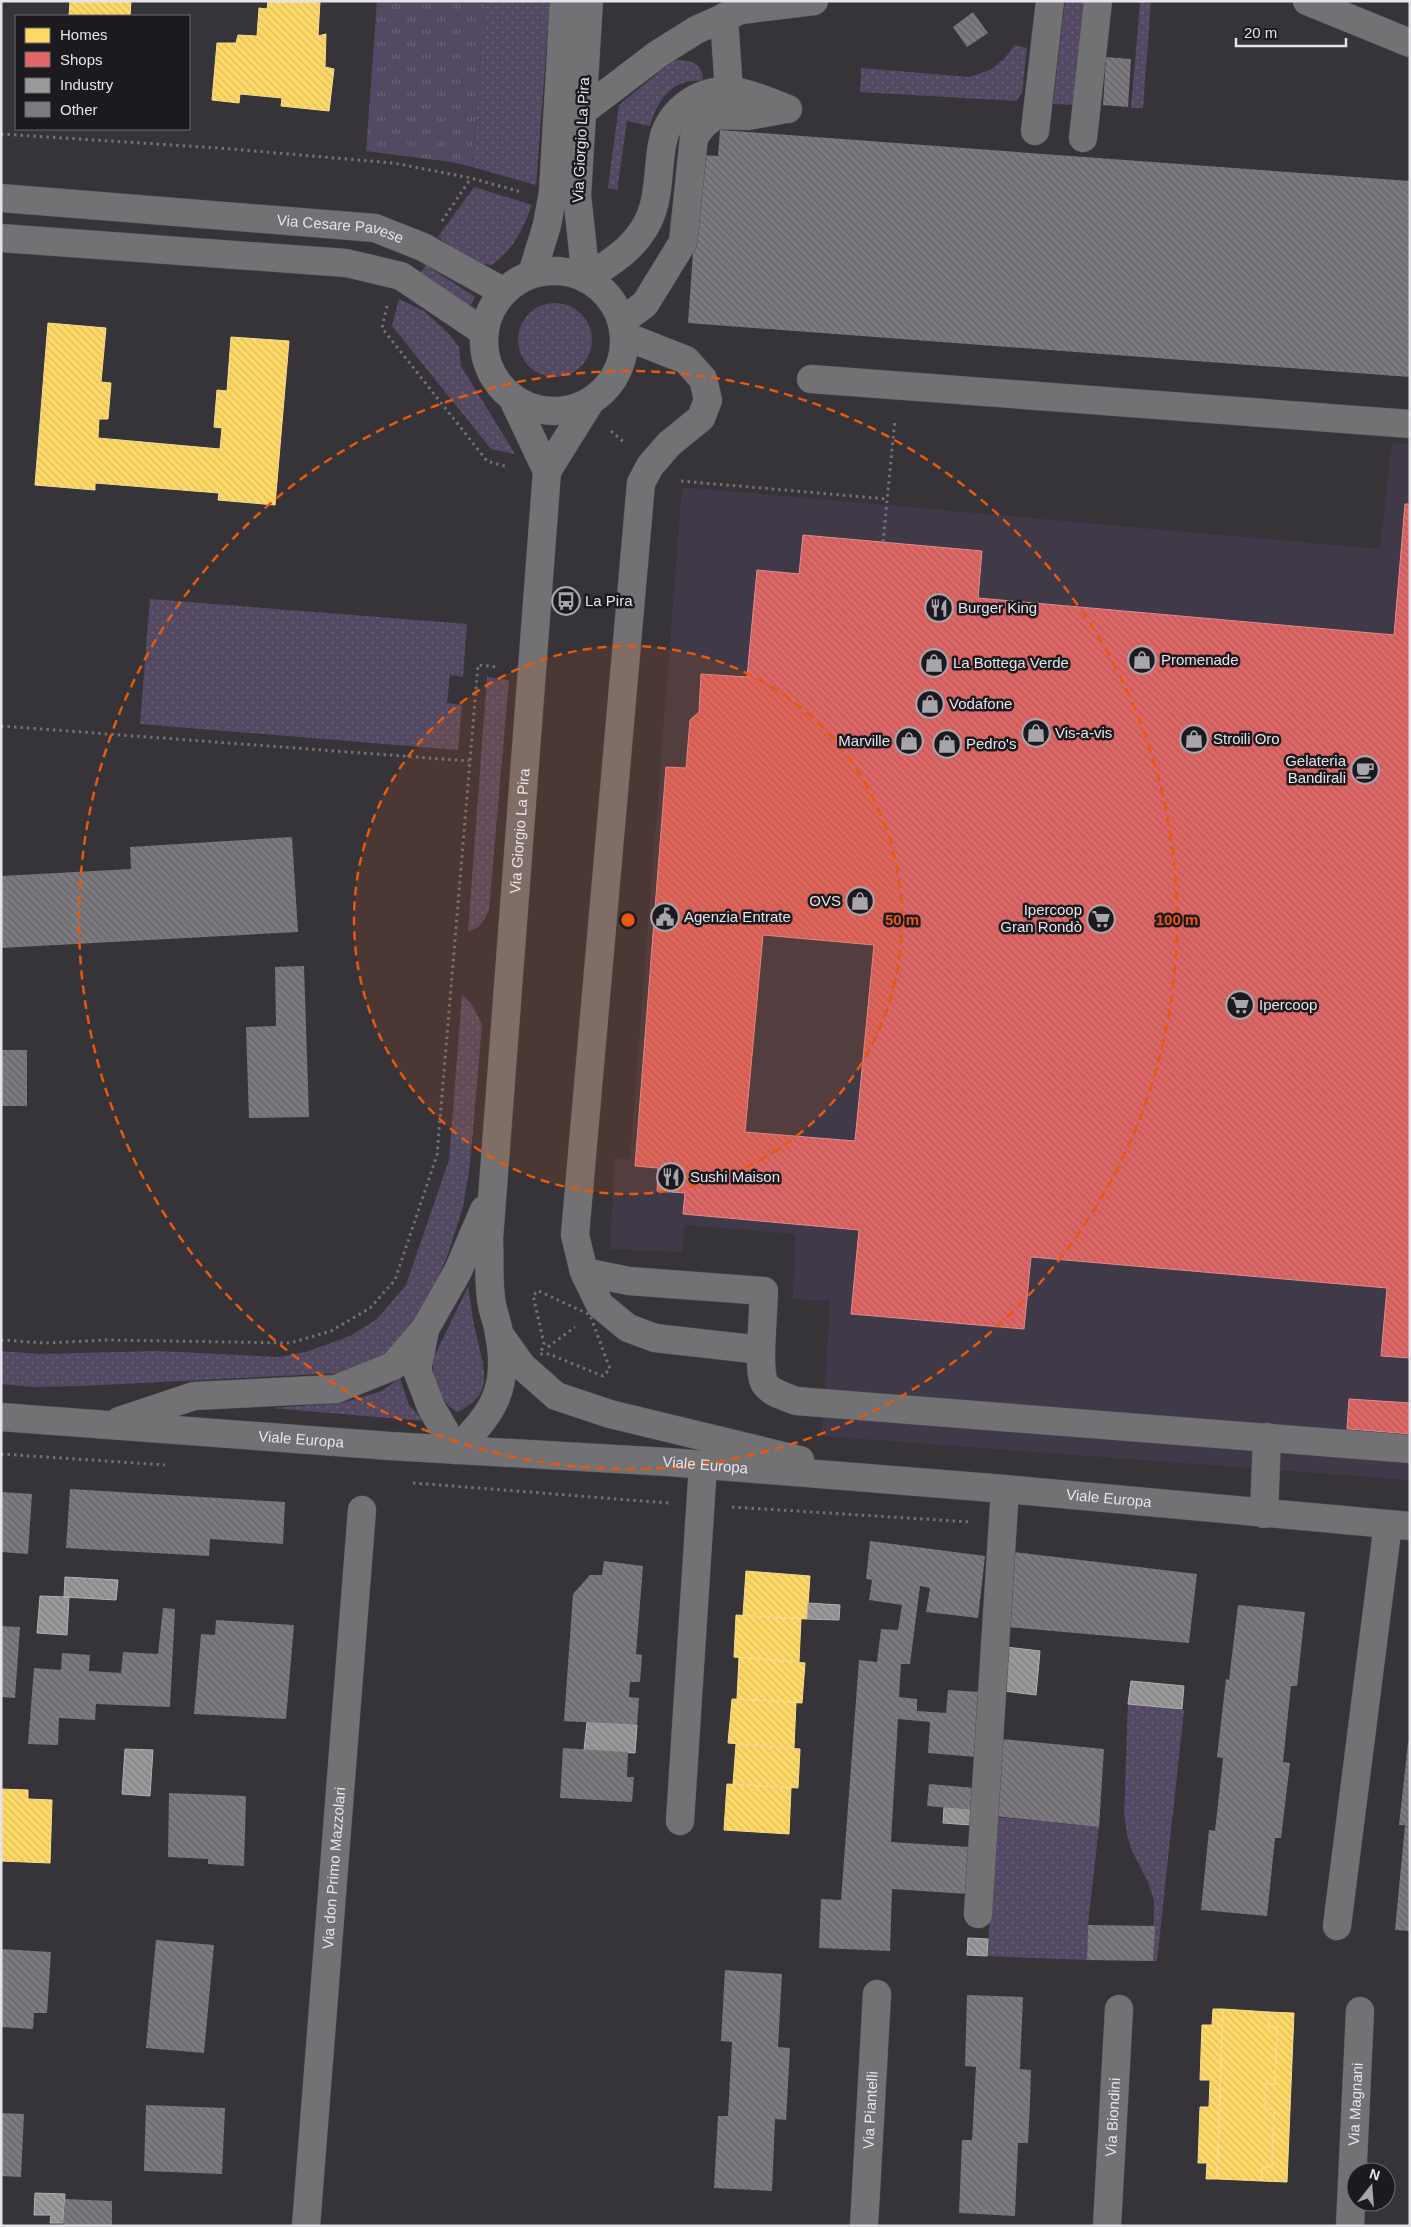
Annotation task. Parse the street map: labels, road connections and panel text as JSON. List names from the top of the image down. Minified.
{"streets":{"street":["Via Giorgio La Pira","Via Cesare Pavese","Viale Europa","Via don Primo Mazzolari","Via Magnani","Via Piantelli","Via Biondini"]},"crossings":[["Via Giorgio La Pira","Via Cesare Pavese"]],"places":{"bus stop":["La Pira"],"restaurant":["Burger King","Sushi Maison"],"shop":["Promenade","La Bottega Verde","Vodafone","Vis-a-vis","Stroili Oro","Marville","Pedro's","OVS"],"cafe":["Gelateria Bandirali"],"public building":["Agenzia Entrate"],"supermarket":["Ipercoop Gran Rondò","Ipercoop"]},"legend":["Homes","Shops","Industry","Other"],"scale_bar":"20 m","north":"top","rings":["50 m","100 m"]}
